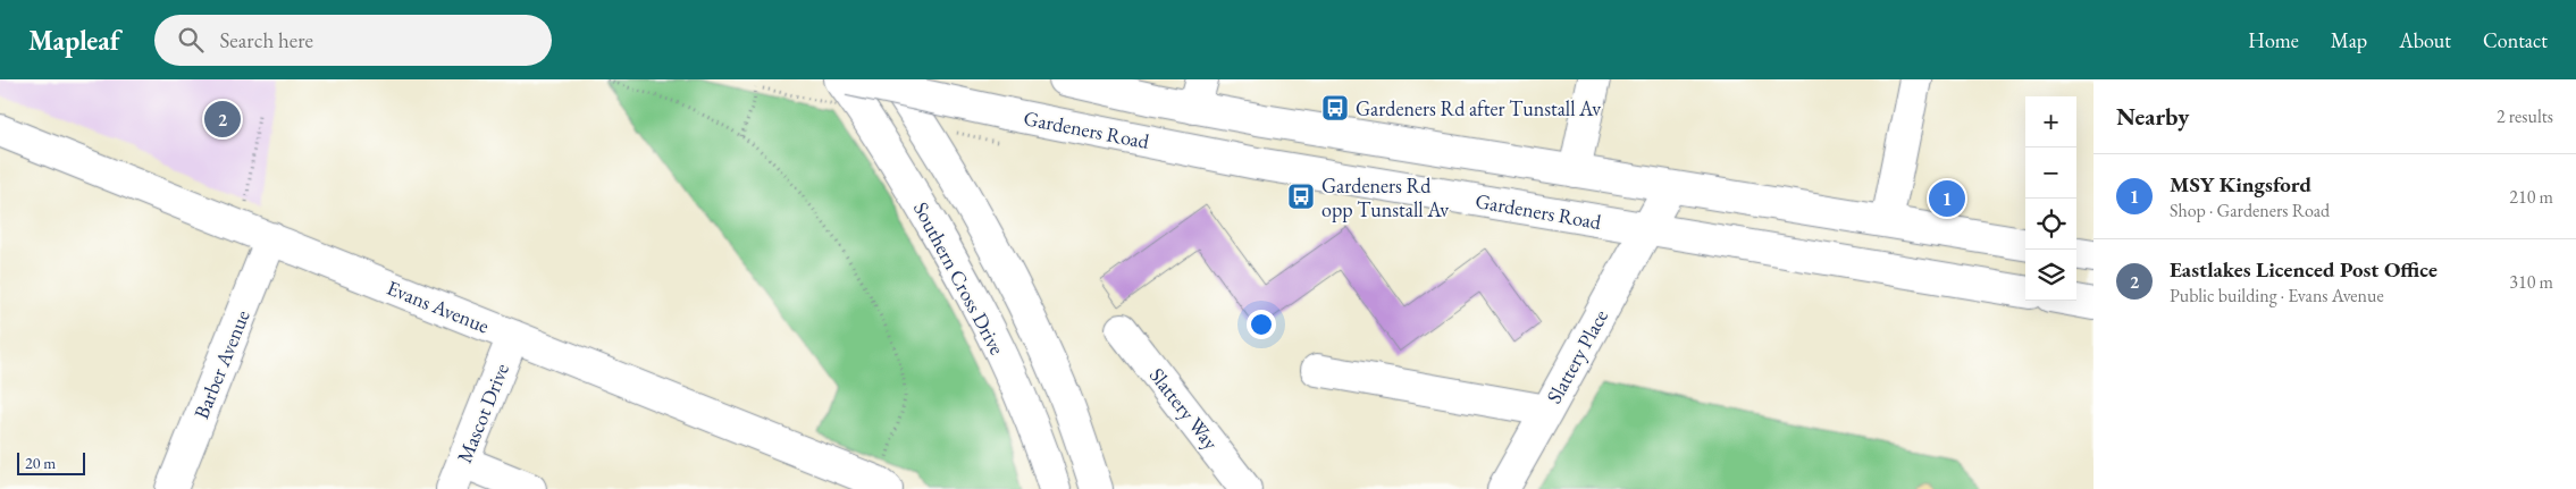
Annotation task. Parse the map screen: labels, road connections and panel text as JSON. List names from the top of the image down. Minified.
{"streets":{"main road":["Gardeners Road","Southern Cross Drive","Evans Avenue","Slattery Place","Barber Avenue","Slattery Way","Mascot Drive"]},"crossings":[["Gardeners Road","Slattery Place"],["Evans Avenue","Barber Avenue"],["Evans Avenue","Mascot Drive"]],"places":{"bus stop":["Gardeners Rd after Tunstall Av","Gardeners Rd opp Tunstall Av"]},"scale_bar":"20 m","page":{"header":"Mapleaf","search":"Search here","nav":["Home","Map","About","Contact"],"heading":["Nearby","2 results"],"map_buttons":["+","−"],"pins":["2","1"],"list":[{"mark":"1","name":"MSY Kingsford","note":"Shop · Gardeners Road","value":"210 m"},{"mark":"2","name":"Eastlakes Licenced Post Office","note":"Public building · Evans Avenue","value":"310 m"}],"scale":"20 m"}}
